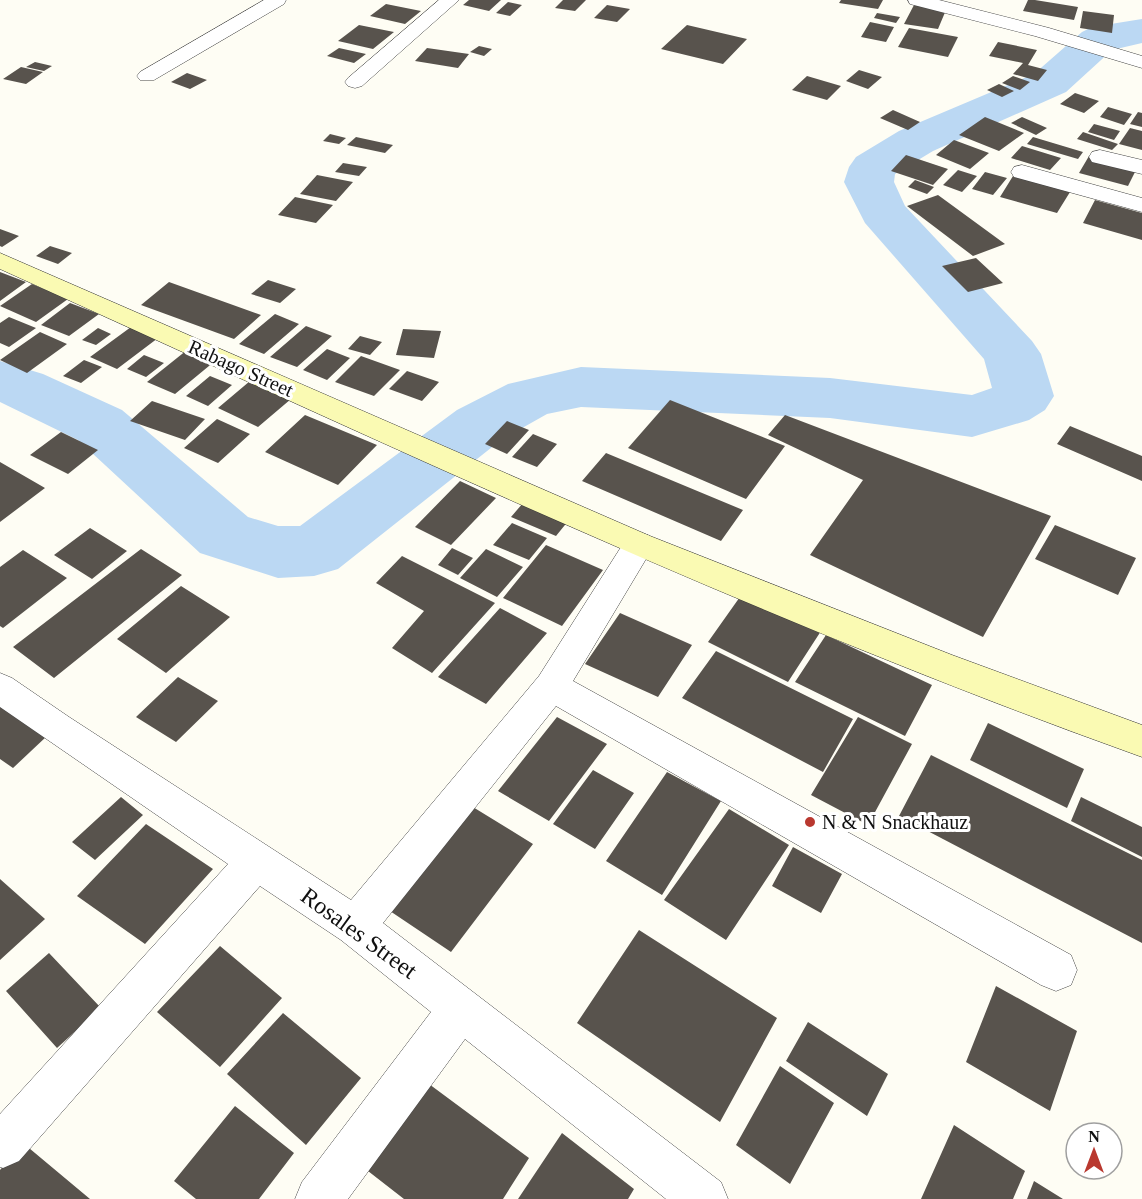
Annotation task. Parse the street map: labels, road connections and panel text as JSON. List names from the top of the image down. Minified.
{"streets":{"street":["Rabago Street","Rosales Street"]},"places":["N & N Snackhauz"],"north":"top"}
